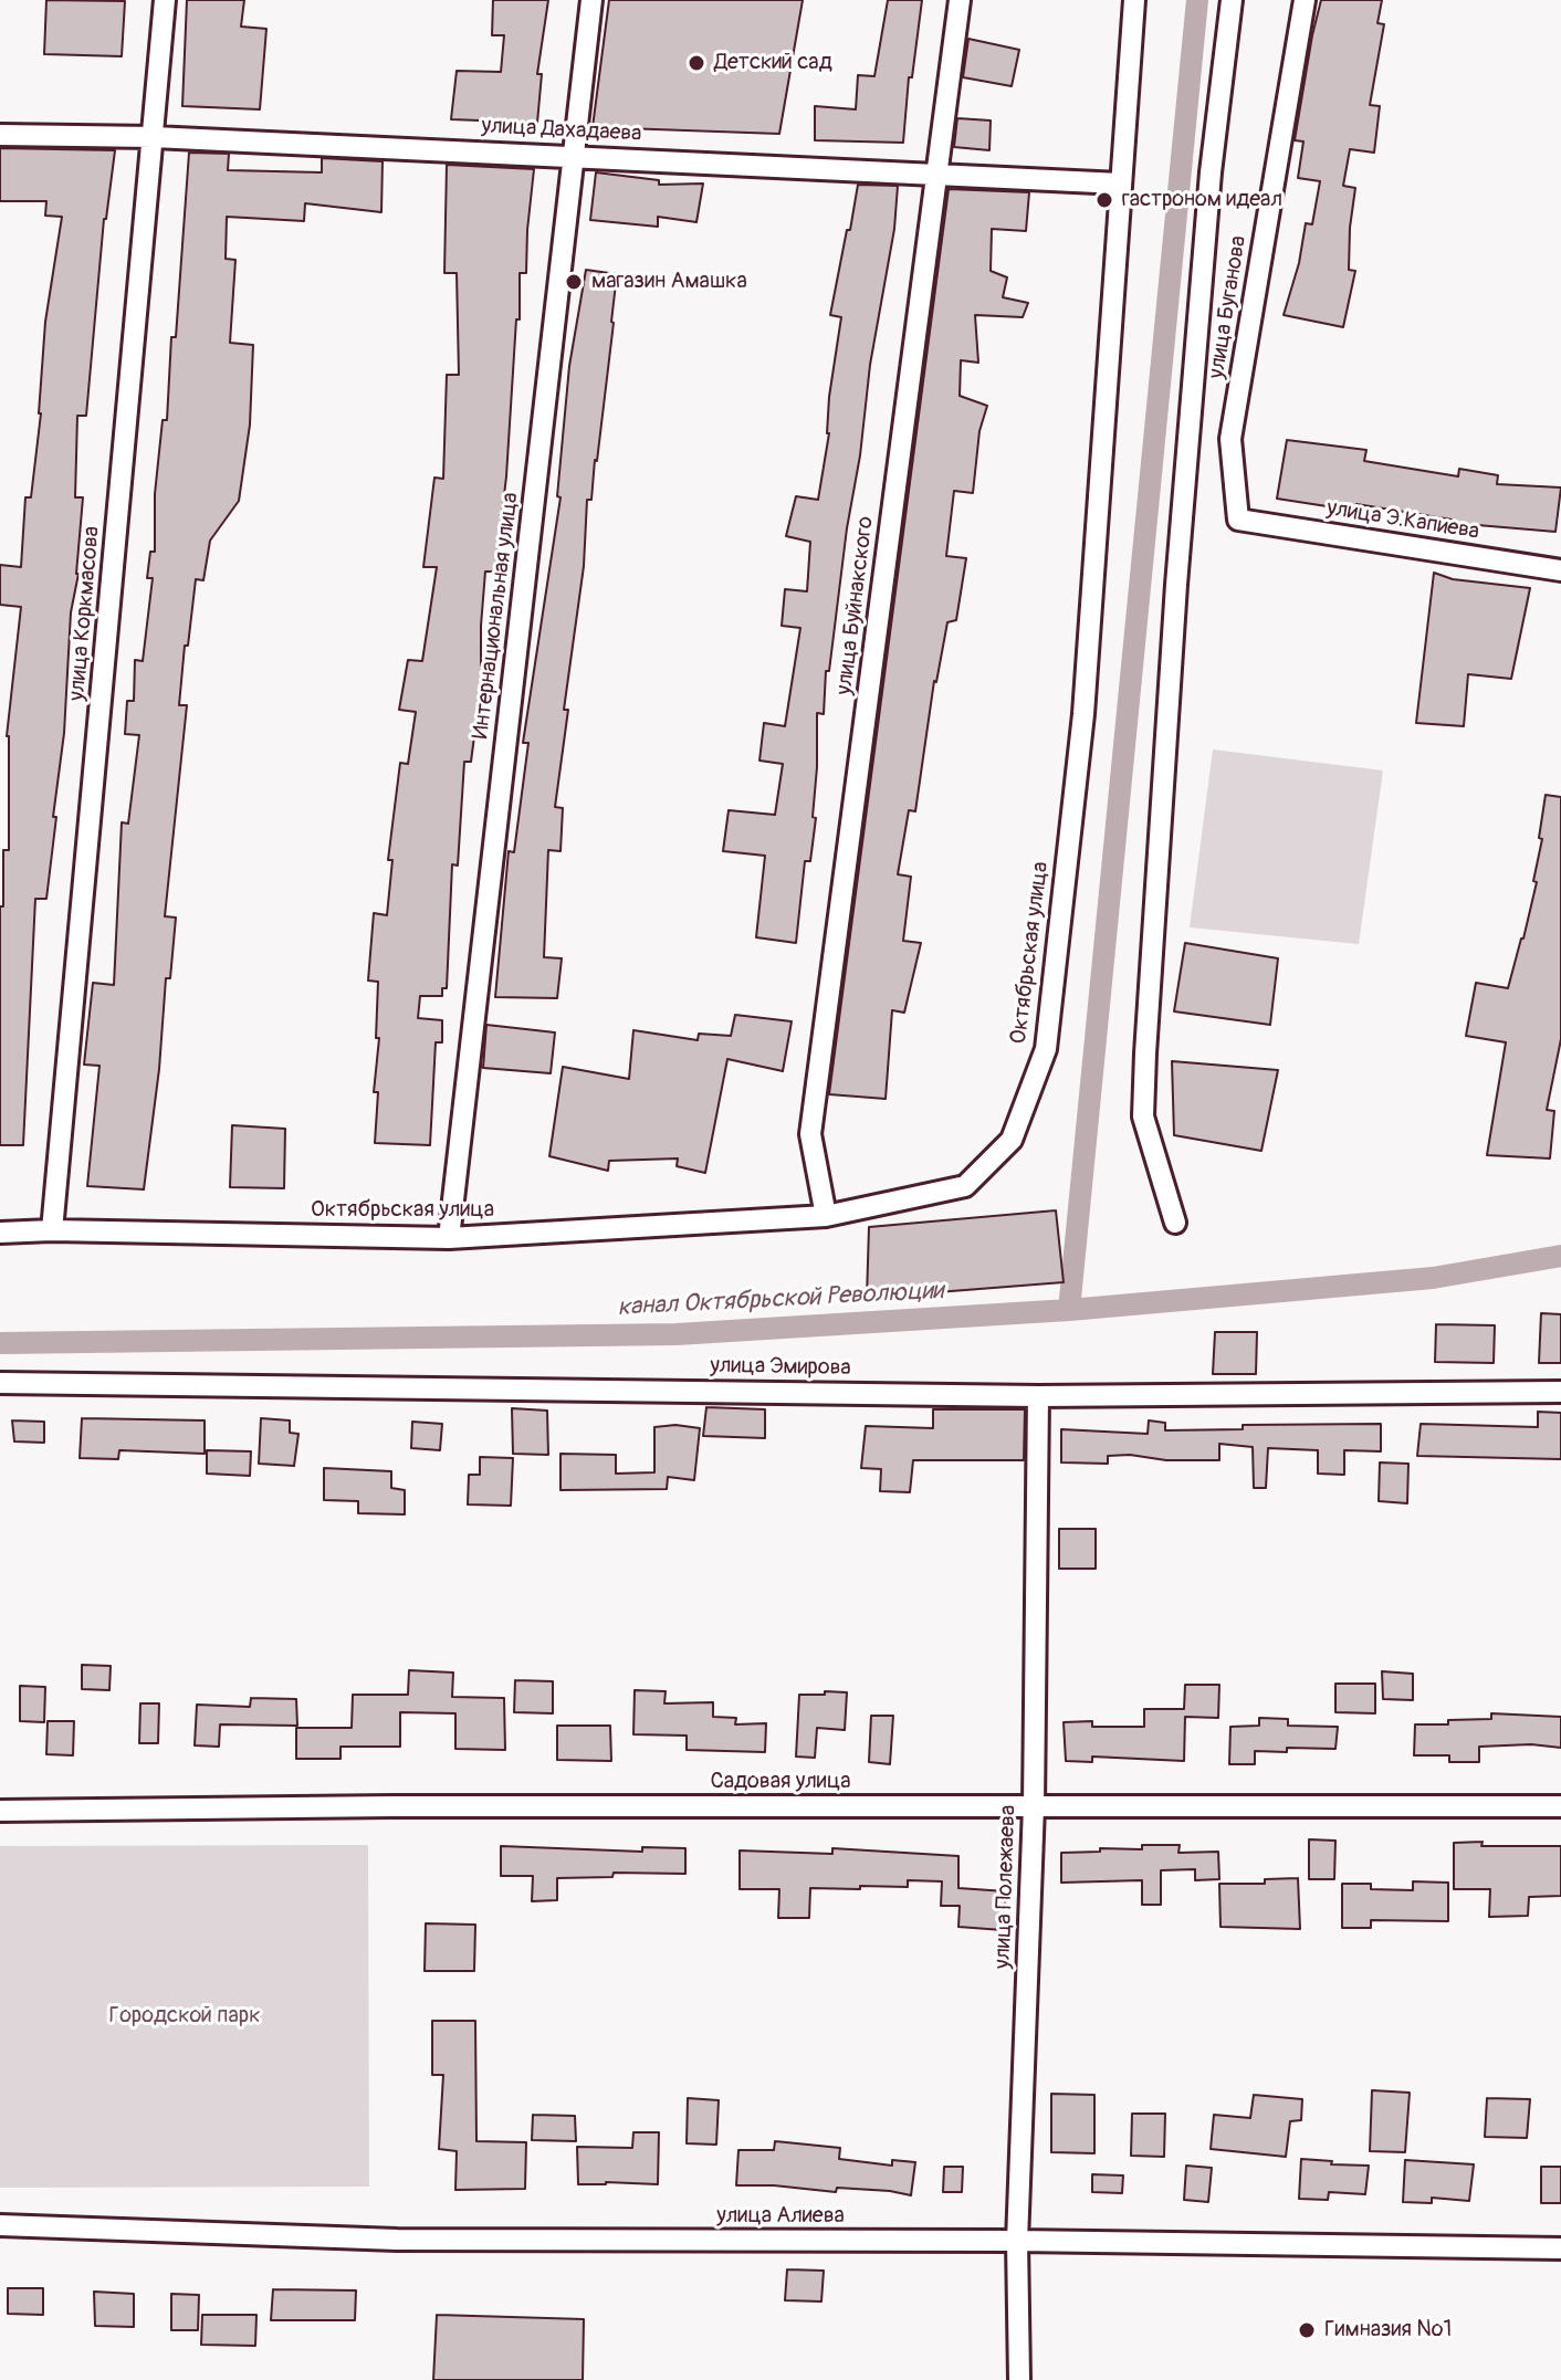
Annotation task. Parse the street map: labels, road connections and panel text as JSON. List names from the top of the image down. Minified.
{"streets":{"street":["улица Дахадаева","улица Буганова","улица Э.Капиева","улица Буйнакского","улица Коркмасова","Интернациональная улица","Октябрьская улица","улица Эмирова","Садовая улица","улица Полежаева","улица Алиева"]},"crossings":[["улица Дахадаева","улица Буйнакского"],["улица Дахадаева","улица Коркмасова"],["улица Дахадаева","Интернациональная улица"],["улица Дахадаева","Октябрьская улица"],["улица Буганова","улица Э.Капиева"],["улица Буйнакского","Октябрьская улица"],["улица Коркмасова","Октябрьская улица"],["Интернациональная улица","Октябрьская улица"],["улица Эмирова","улица Полежаева"],["Садовая улица","улица Полежаева"],["улица Полежаева","улица Алиева"]],"water":["канал Октябрьской Революции"],"parks":["Городской парк"],"places":["Детский сад","гастроном идеал","магазин Амашка","Гимназия №1"]}
